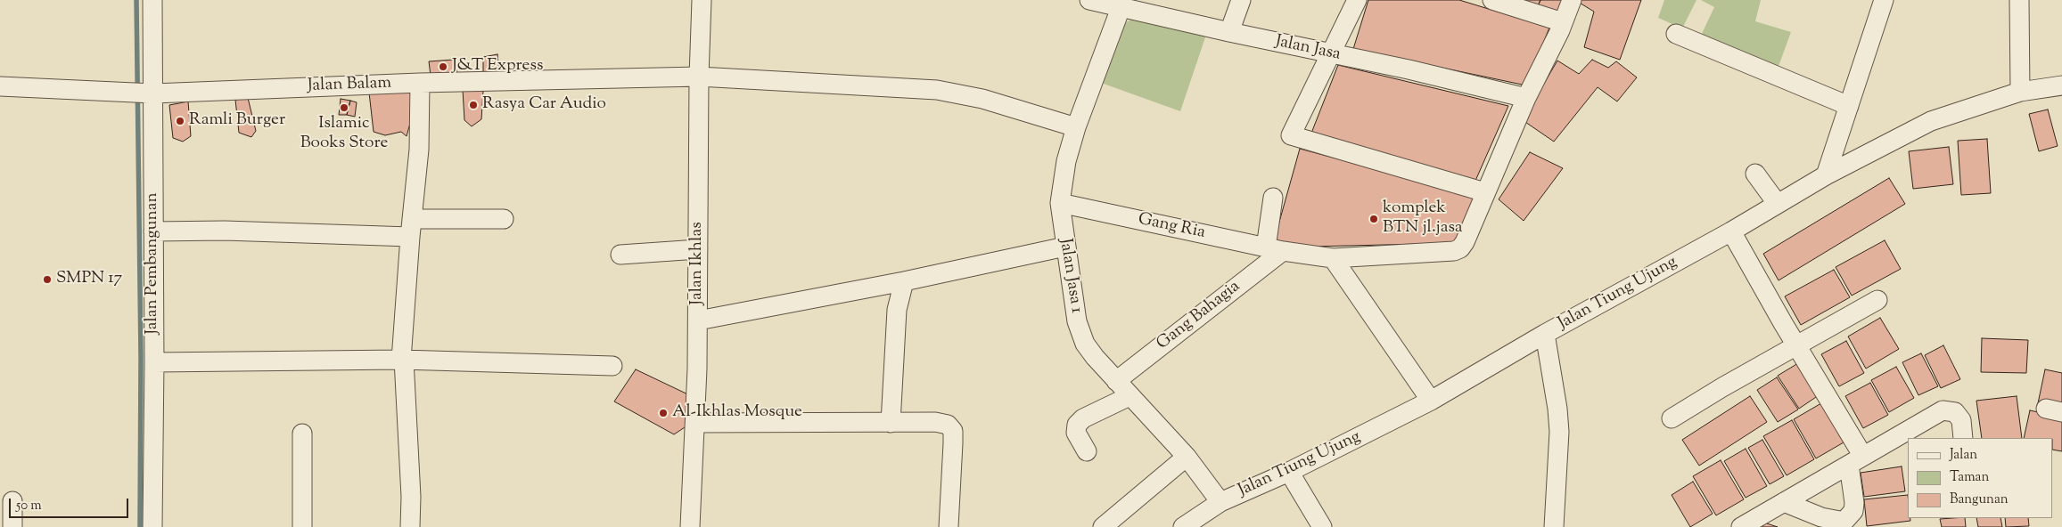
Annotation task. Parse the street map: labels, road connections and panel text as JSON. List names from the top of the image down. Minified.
{"streets":{"street":["Jalan Jasa","Jalan Balam","Gang Ria","Jalan Pembangunan","Jalan Ikhlas","Jalan Jasa 1","Jalan Tiung Ujung","Gang Bahagia"]},"crossings":[["Jalan Jasa","Jalan Jasa 1"],["Jalan Balam","Jalan Pembangunan"],["Jalan Balam","Jalan Ikhlas"],["Jalan Balam","Jalan Jasa 1"],["Gang Ria","Jalan Jasa 1"],["Gang Ria","Gang Bahagia"],["Jalan Jasa 1","Jalan Tiung Ujung"],["Jalan Jasa 1","Gang Bahagia"]],"places":["J&T Express","Rasya Car Audio","Islamic Books Store","Ramli Burger","komplek BTN jl.jasa","SMPN 17","Al-Ikhlas Mosque"],"legend":["Jalan","Taman","Bangunan"],"scale_bar":"50 m"}
